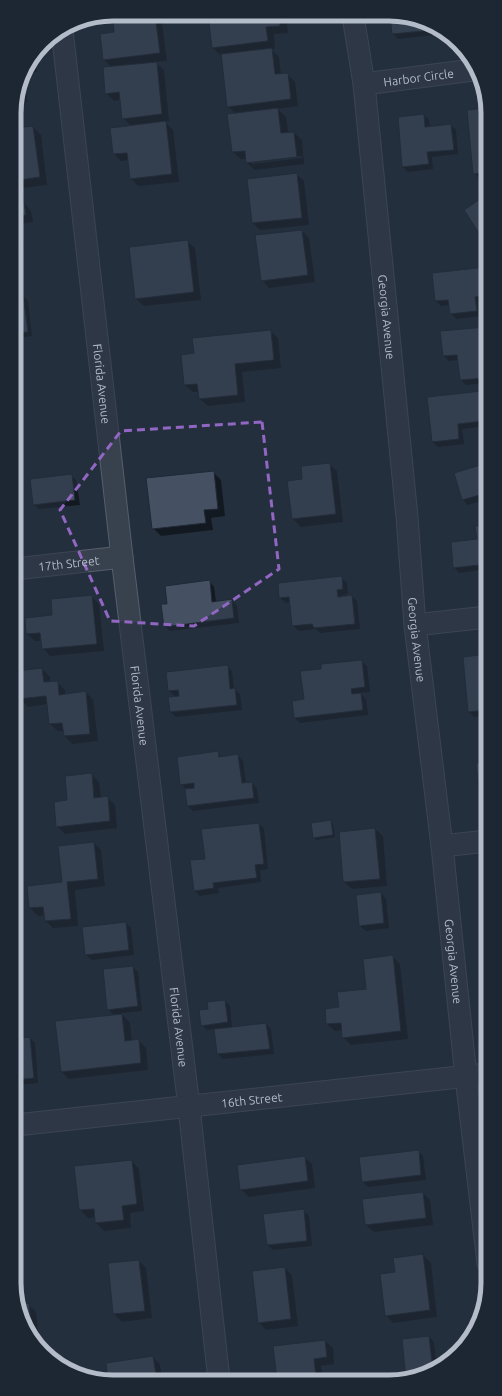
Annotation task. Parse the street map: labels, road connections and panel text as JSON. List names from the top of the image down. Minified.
{"streets":{"street":["Harbor Circle","Georgia Avenue","Florida Avenue","17th Street","16th Street"]},"crossings":[["Harbor Circle","Georgia Avenue"],["Georgia Avenue","16th Street"],["Florida Avenue","17th Street"],["Florida Avenue","16th Street"]]}
